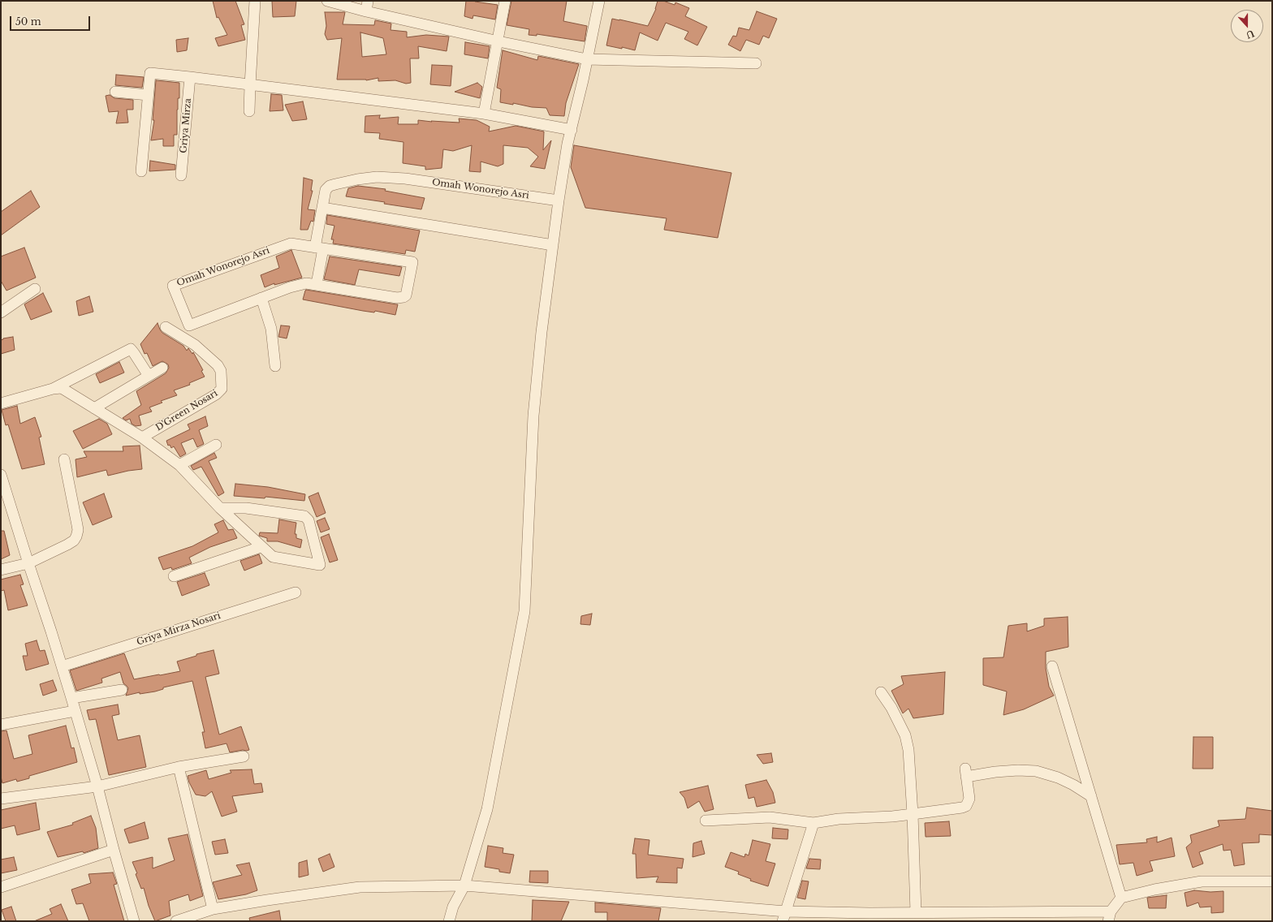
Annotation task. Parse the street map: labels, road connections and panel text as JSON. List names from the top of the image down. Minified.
{"streets":{"street":["Griya Mirza","Omah Wonorejo Asri","D'Green Nosari","Griya Mirza Nosari"]},"scale_bar":"50 m","north":"bottom"}
